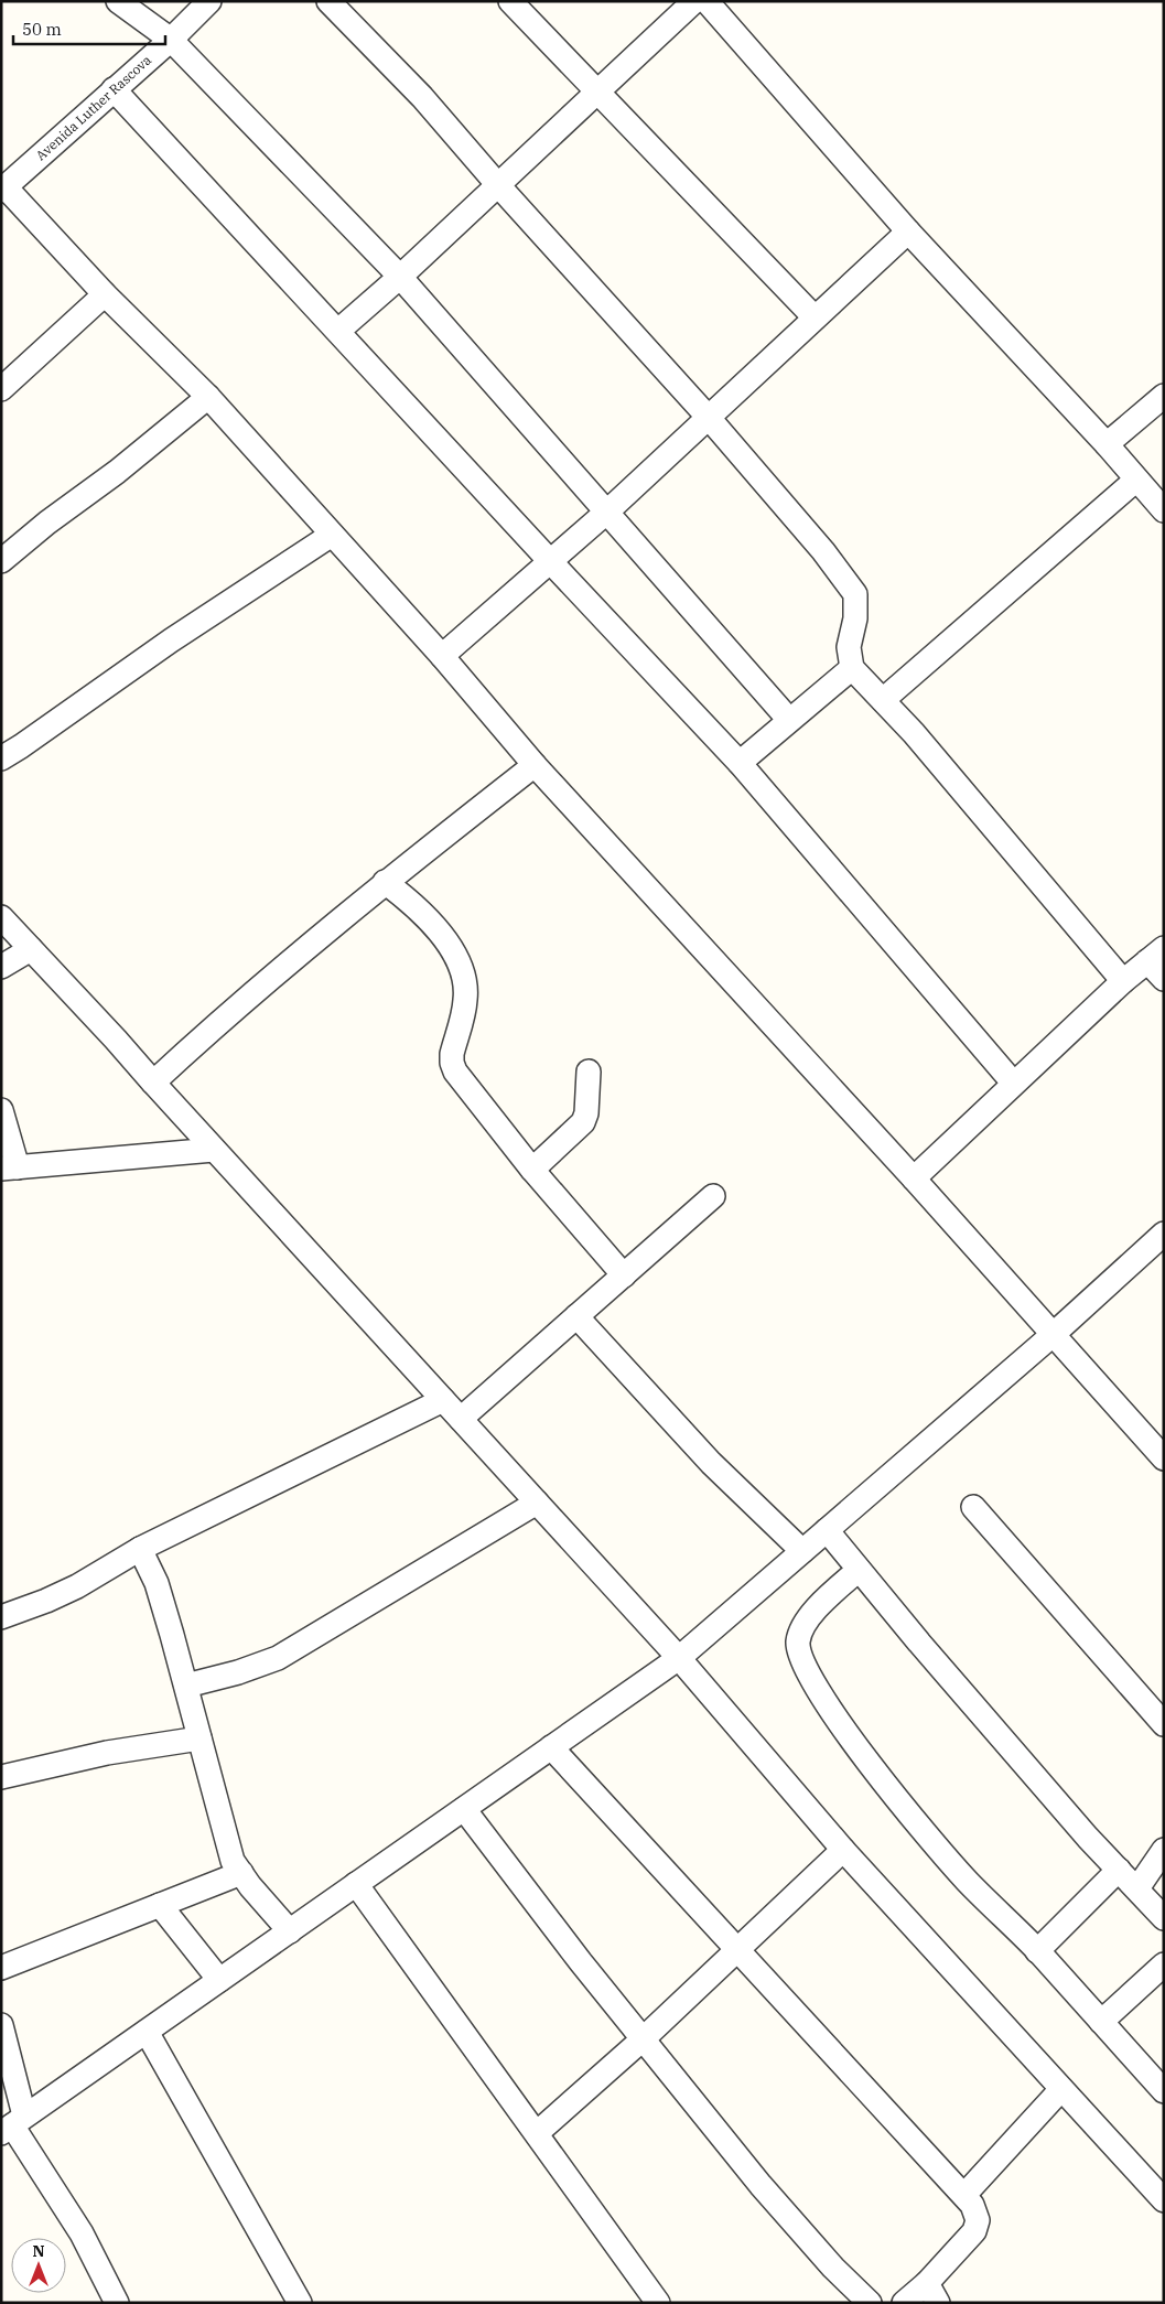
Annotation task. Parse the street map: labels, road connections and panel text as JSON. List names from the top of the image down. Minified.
{"streets":{"street":["Avenida Luther Rascova"]},"scale_bar":"50 m","north":"top"}
